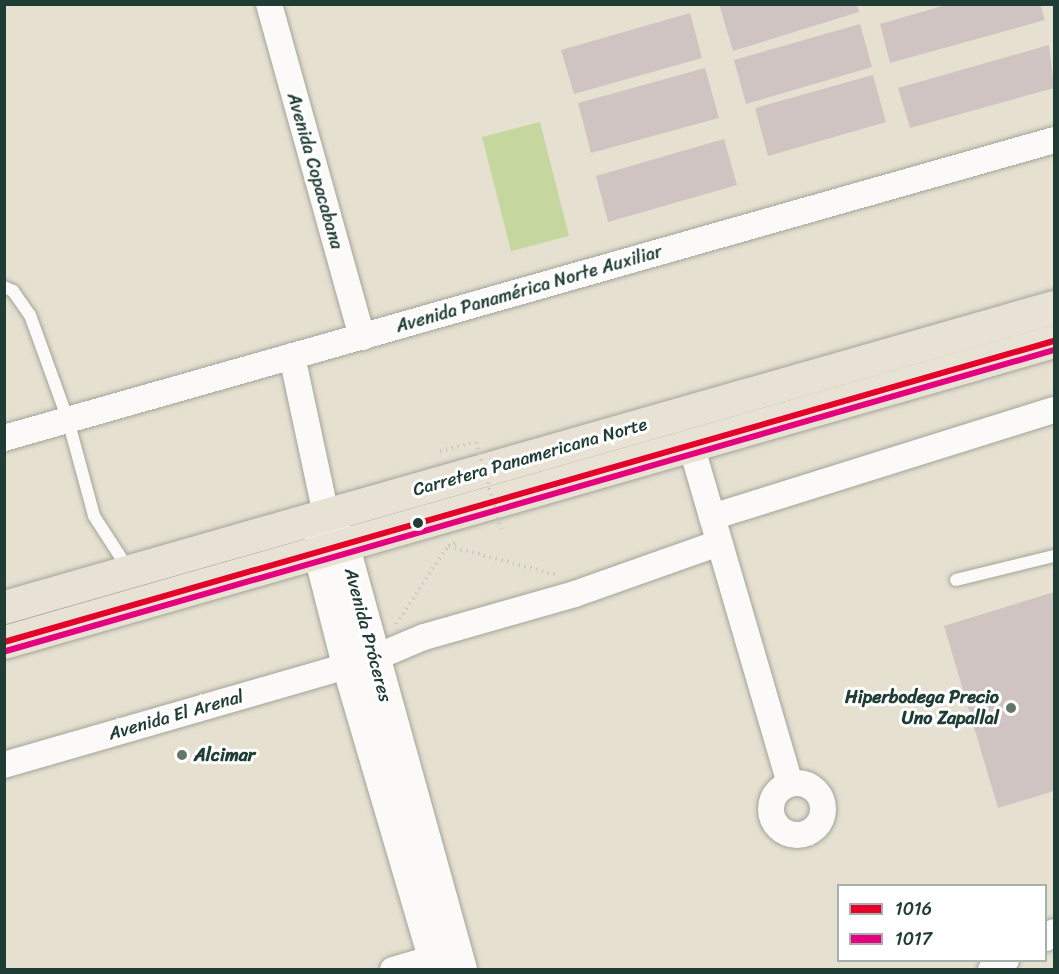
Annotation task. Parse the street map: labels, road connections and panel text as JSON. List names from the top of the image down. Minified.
{"streets":{"highway":["Carretera Panamericana Norte"],"street":["Avenida Copacabana","Avenida Panamérica Norte Auxiliar","Avenida Próceres","Avenida El Arenal"]},"crossings":[["Avenida Copacabana","Avenida Panamérica Norte Auxiliar"],["Carretera Panamericana Norte","Avenida Próceres"],["Avenida Próceres","Avenida El Arenal"]],"places":["Hiperbodega Precio Uno Zapallal","Alcimar"],"lines":["transit line 1016","transit line 1017"],"legend":["1016","1017"]}
